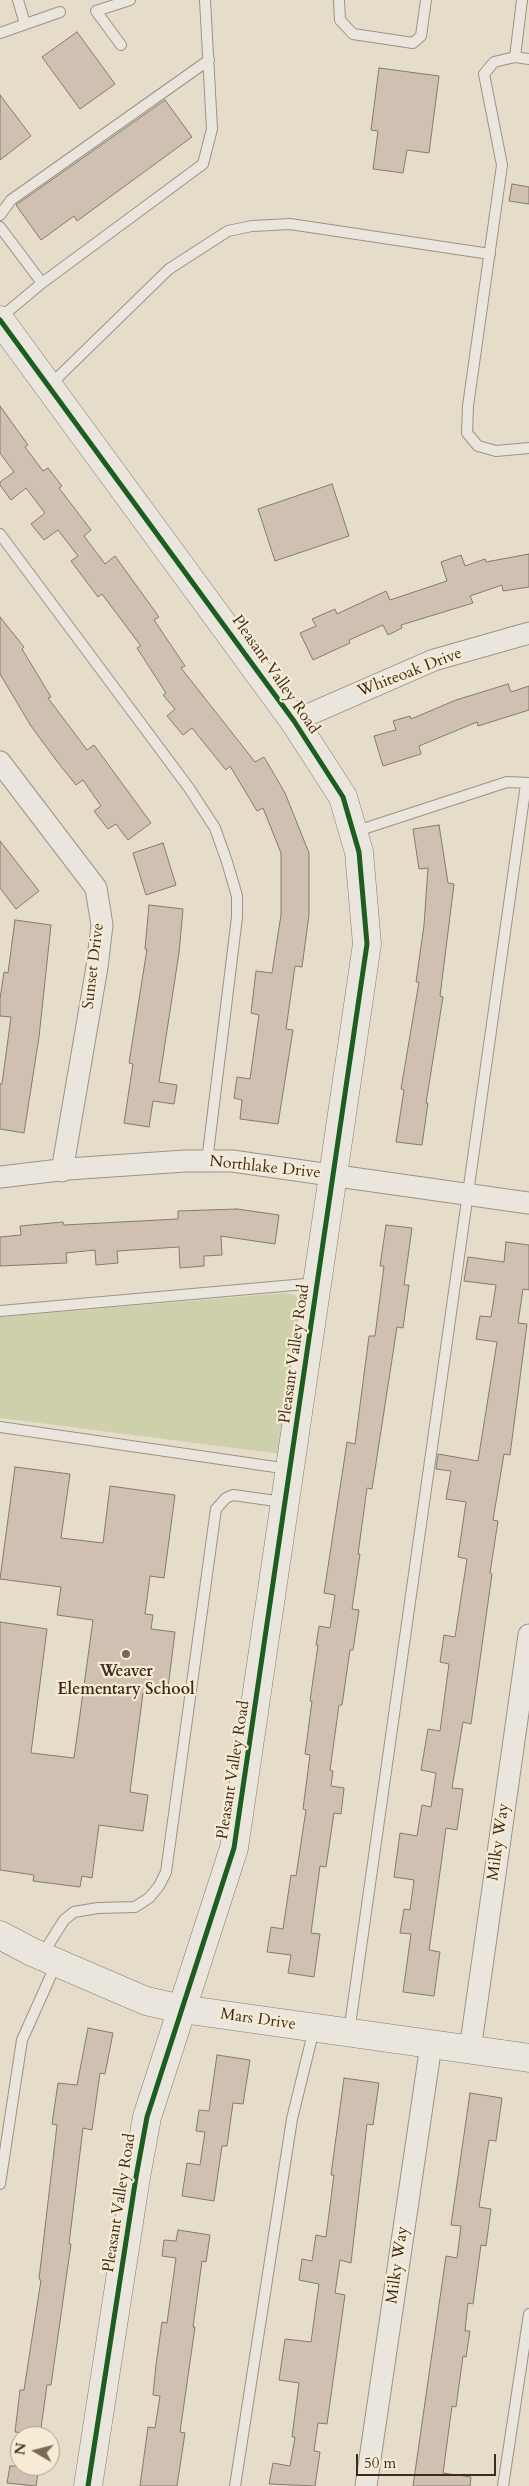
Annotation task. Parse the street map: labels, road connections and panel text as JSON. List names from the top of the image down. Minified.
{"streets":{"street":["Whiteoak Drive","Pleasant Valley Road","Sunset Drive","Northlake Drive","Milky Way","Mars Drive"]},"crossings":[["Whiteoak Drive","Pleasant Valley Road"],["Pleasant Valley Road","Northlake Drive"],["Pleasant Valley Road","Mars Drive"],["Sunset Drive","Northlake Drive"],["Milky Way","Mars Drive"]],"places":["Weaver Elementary School"],"scale_bar":"50 m","north":"left"}
